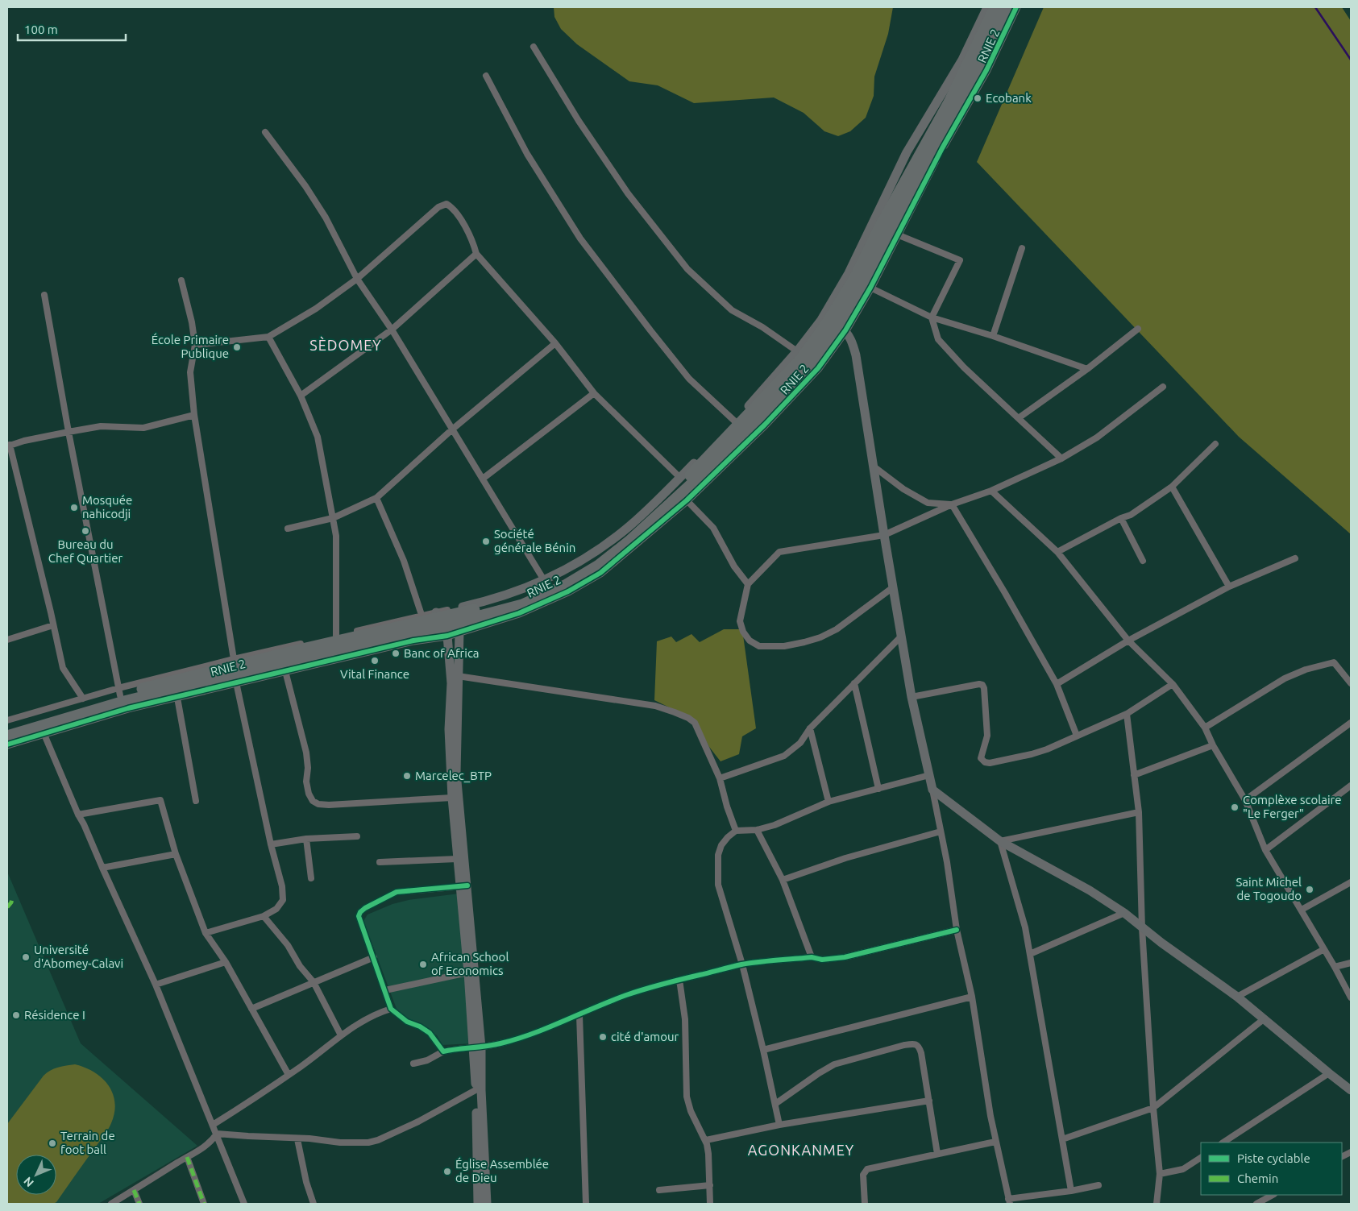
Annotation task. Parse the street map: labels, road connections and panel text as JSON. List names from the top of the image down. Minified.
{"streets":{"highway":["RNIE 2"]},"districts":["SÈDOMEY","AGONKANMEY"],"places":["Ecobank","École Primaire Publique","Mosquée nahicodji","Bureau du Chef Quartier","Société générale Bénin","Banc of Africa","Vital Finance","Marcelec_BTP","Complèxe scolaire \"Le Ferger\"","Saint Michel de Togoudo","Université d'Abomey-Calavi","African School of Economics","Résidence I","cité d'amour","Terrain de foot ball","Église Assemblée de Dieu"],"legend":["Piste cyclable","Chemin"],"scale_bar":"100 m","north":"bottom left"}
